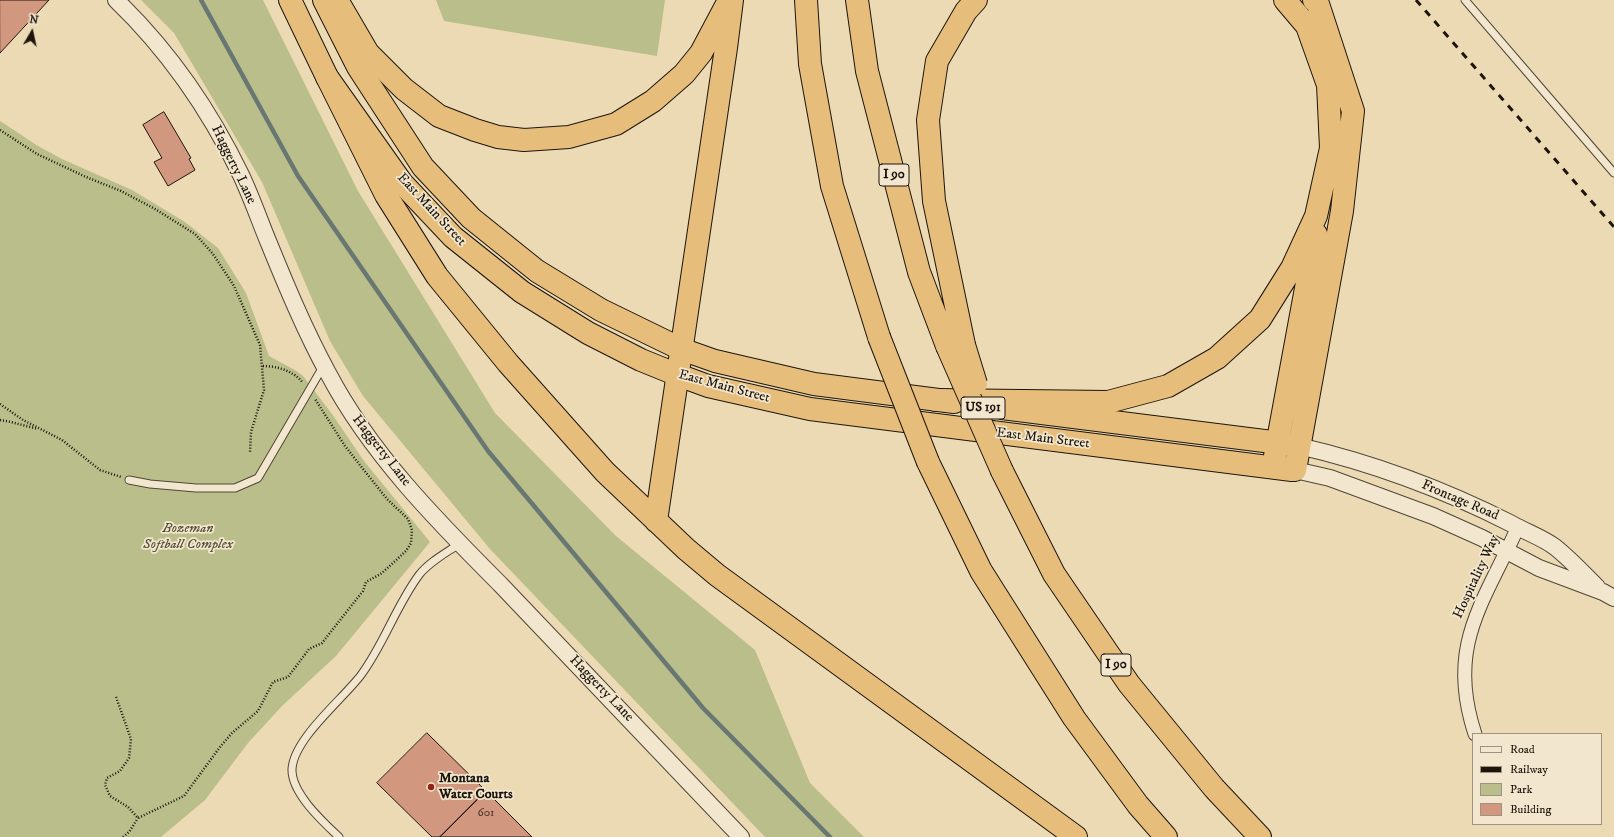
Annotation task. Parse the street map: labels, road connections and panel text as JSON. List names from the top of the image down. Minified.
{"streets":{"highway":["I 90","East Main Street","US 191"],"street":["Haggerty Lane","Frontage Road","Hospitality Way"]},"crossings":[["I 90","US 191"],["East Main Street","Frontage Road"],["Frontage Road","Hospitality Way"]],"parks":["Bozeman Softball Complex"],"places":["Montana Water Courts"],"house_numbers":["601"],"legend":["Road","Railway","Park","Building"],"north":"top"}
